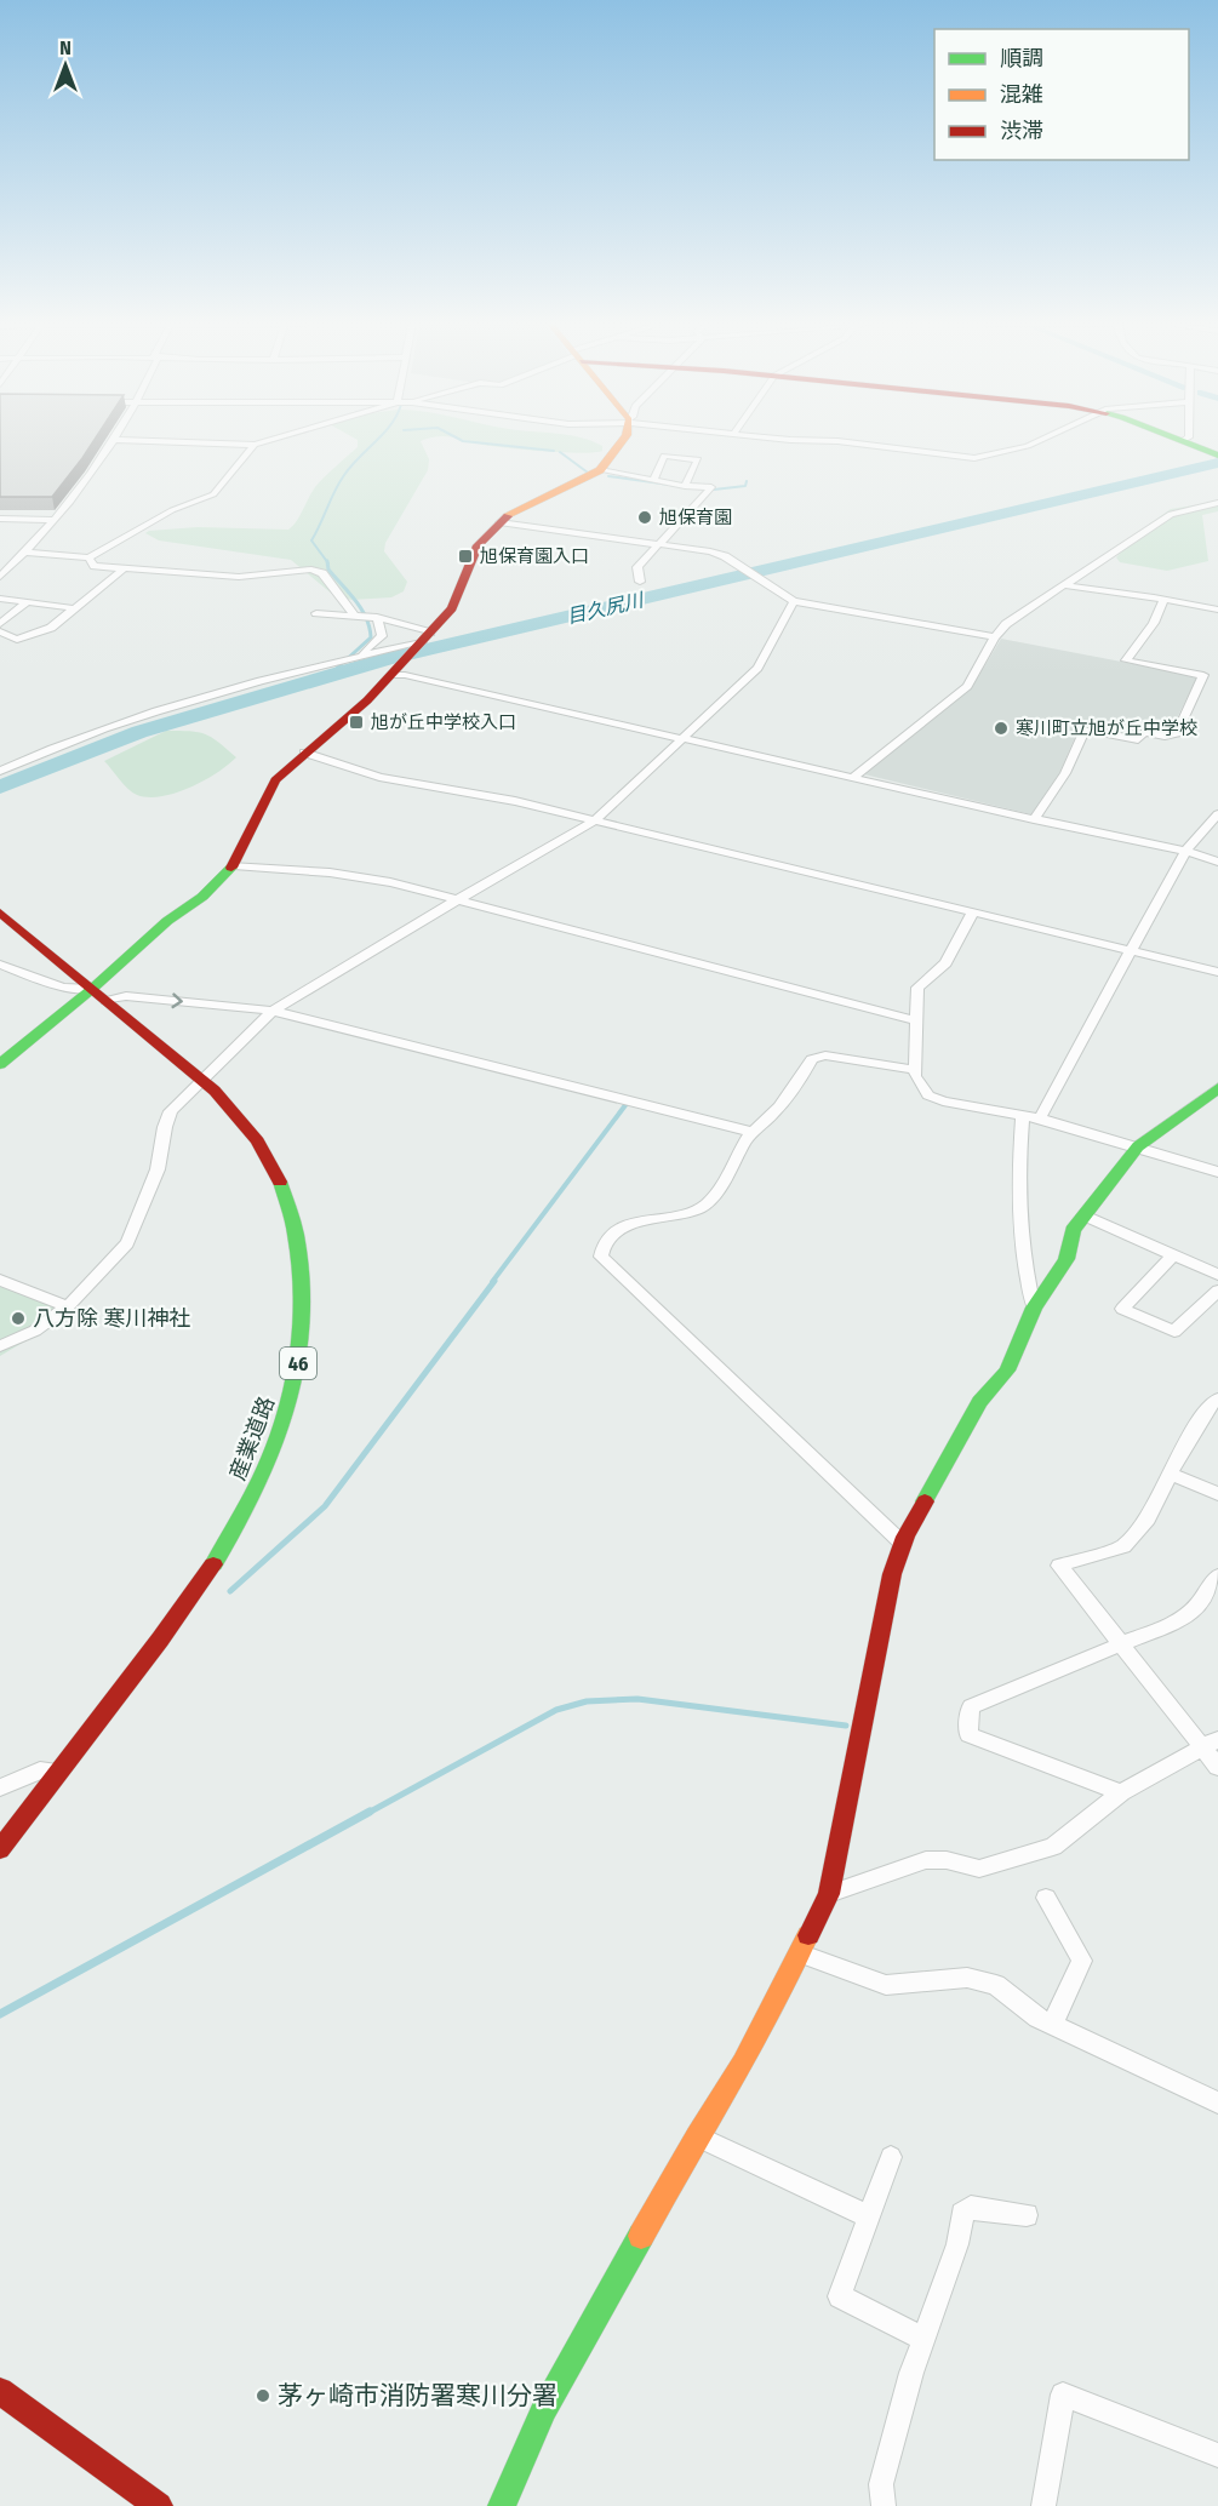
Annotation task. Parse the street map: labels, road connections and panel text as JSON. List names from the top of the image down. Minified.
{"streets":{"street":["46","産業道路"]},"water":["目久尻川"],"places":{"other":["旭保育園","寒川町立旭が丘中学校","八方除 寒川神社","茅ヶ崎市消防署寒川分署"],"transit":["旭保育園入口","旭が丘中学校入口"]},"legend":["順調","混雑","渋滞"],"north":"top"}
